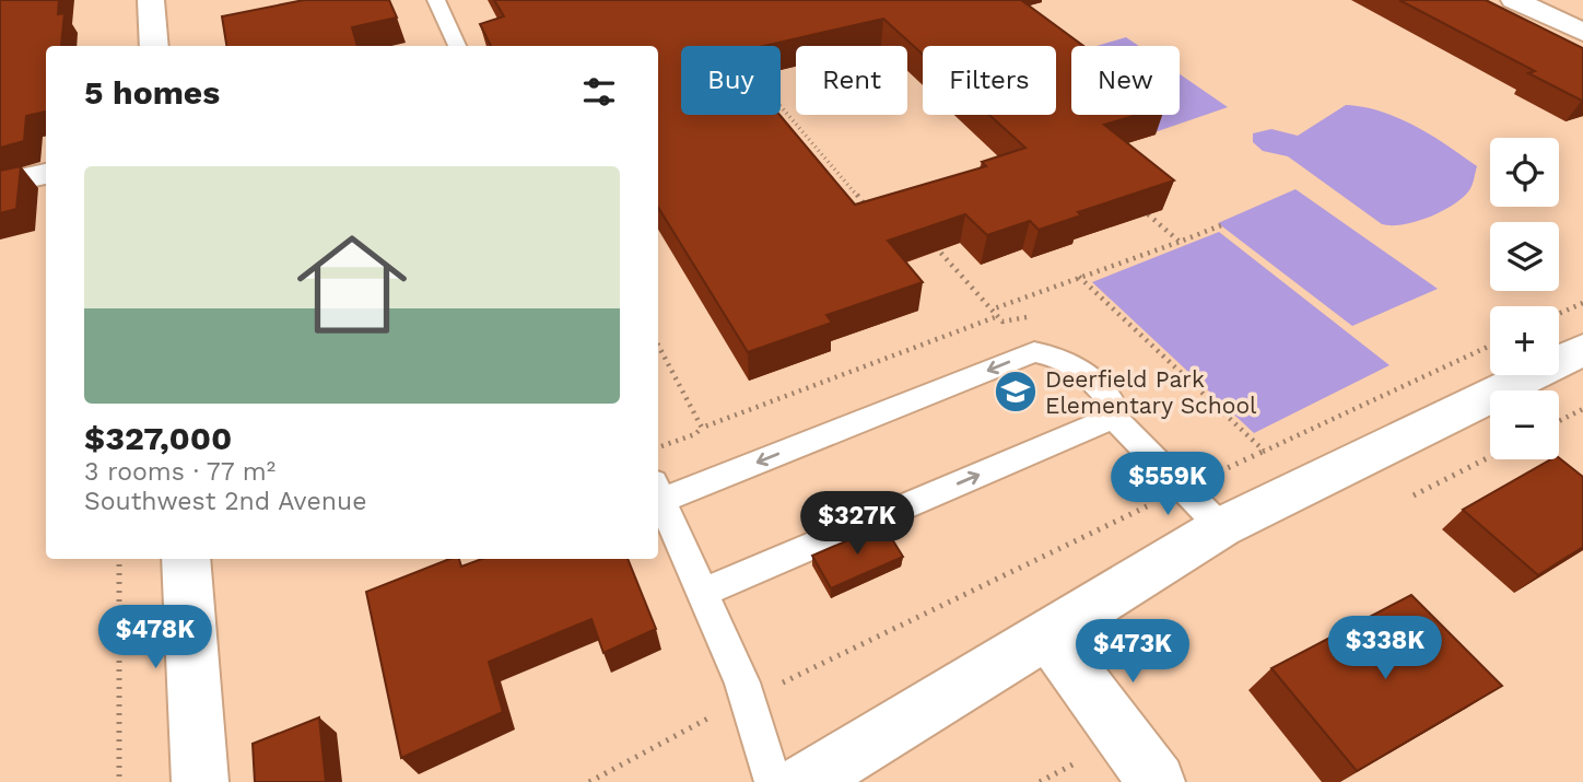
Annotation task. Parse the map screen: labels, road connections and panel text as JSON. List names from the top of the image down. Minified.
{"places":{"school or university":["Deerfield Park Elementary School"]},"page":{"chip":["Buy","Rent","Filters","New"],"heading":"5 homes","map_buttons":["+","−"],"list":[{"name":"$327,000","note":"3 rooms · 77 m² · Southwest 2nd Avenue"}],"price":["$559K","$327K","$478K","$338K","$473K"]}}
